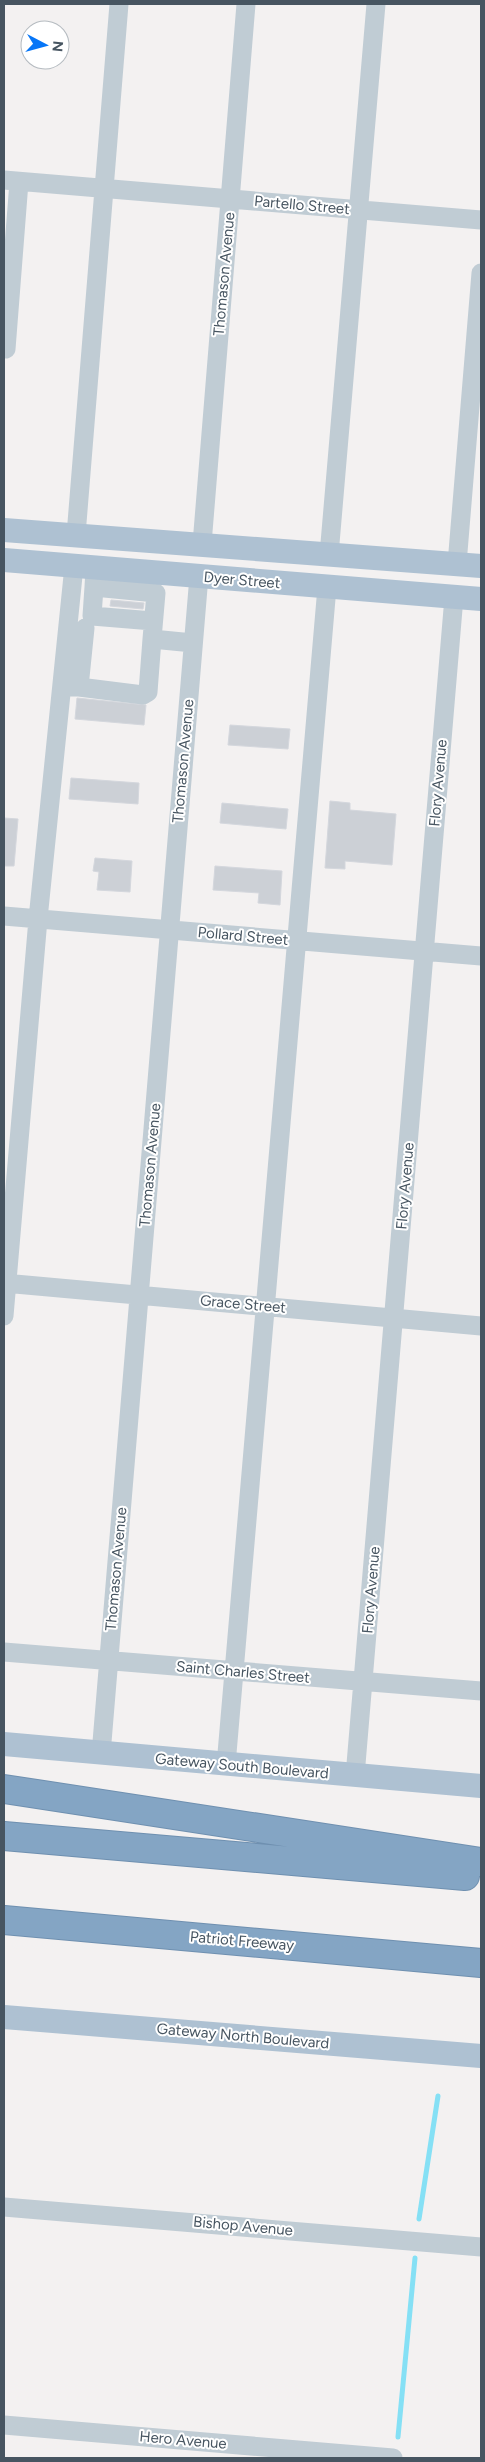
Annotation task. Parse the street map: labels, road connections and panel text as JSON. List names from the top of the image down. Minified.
{"streets":{"highway":["Patriot Freeway"],"main road":["Dyer Street","Gateway South Boulevard","Gateway North Boulevard"],"street":["Partello Street","Thomason Avenue","Flory Avenue","Pollard Street","Grace Street","Saint Charles Street","Bishop Avenue","Hero Avenue"]},"crossings":[["Partello Street","Thomason Avenue"],["Thomason Avenue","Dyer Street"],["Thomason Avenue","Pollard Street"],["Thomason Avenue","Grace Street"],["Thomason Avenue","Saint Charles Street"],["Thomason Avenue","Gateway South Boulevard"],["Dyer Street","Flory Avenue"],["Flory Avenue","Pollard Street"],["Flory Avenue","Grace Street"],["Flory Avenue","Saint Charles Street"],["Flory Avenue","Gateway South Boulevard"]],"north":"right"}
